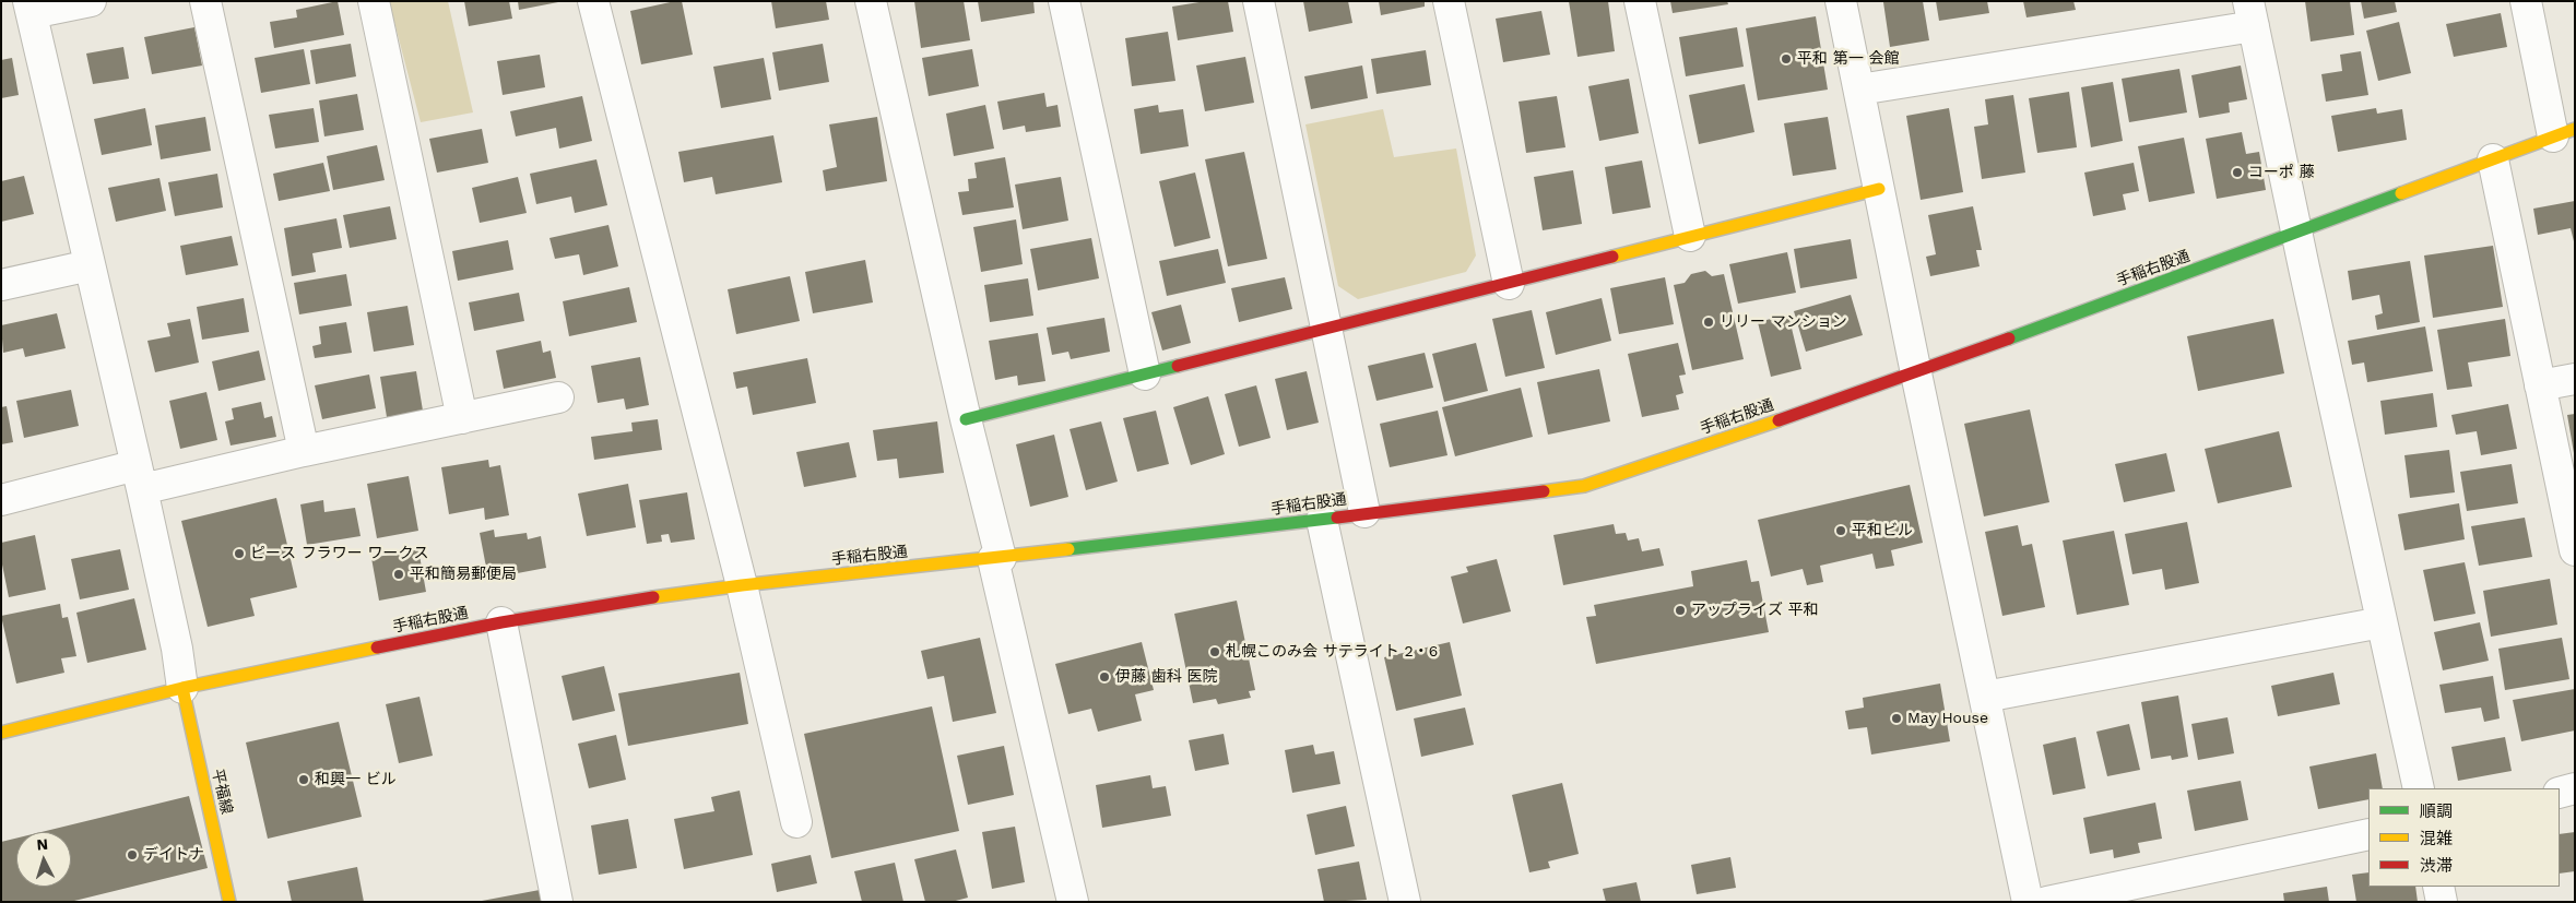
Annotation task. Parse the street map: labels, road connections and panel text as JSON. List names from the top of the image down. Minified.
{"streets":{"street":["手稲右股通","平福線"]},"crossings":[["手稲右股通","平福線"]],"places":["平和 第一 会館","コーポ 藤","リリー マンション","平和ビル","ピース フラワー ワークス","平和簡易郵便局","アップライズ 平和","札幌このみ会 サテライト 2・6","伊藤 歯科 医院","May House","和興一 ビル","デイトナ"],"legend":["順調","混雑","渋滞"],"north":"top"}
